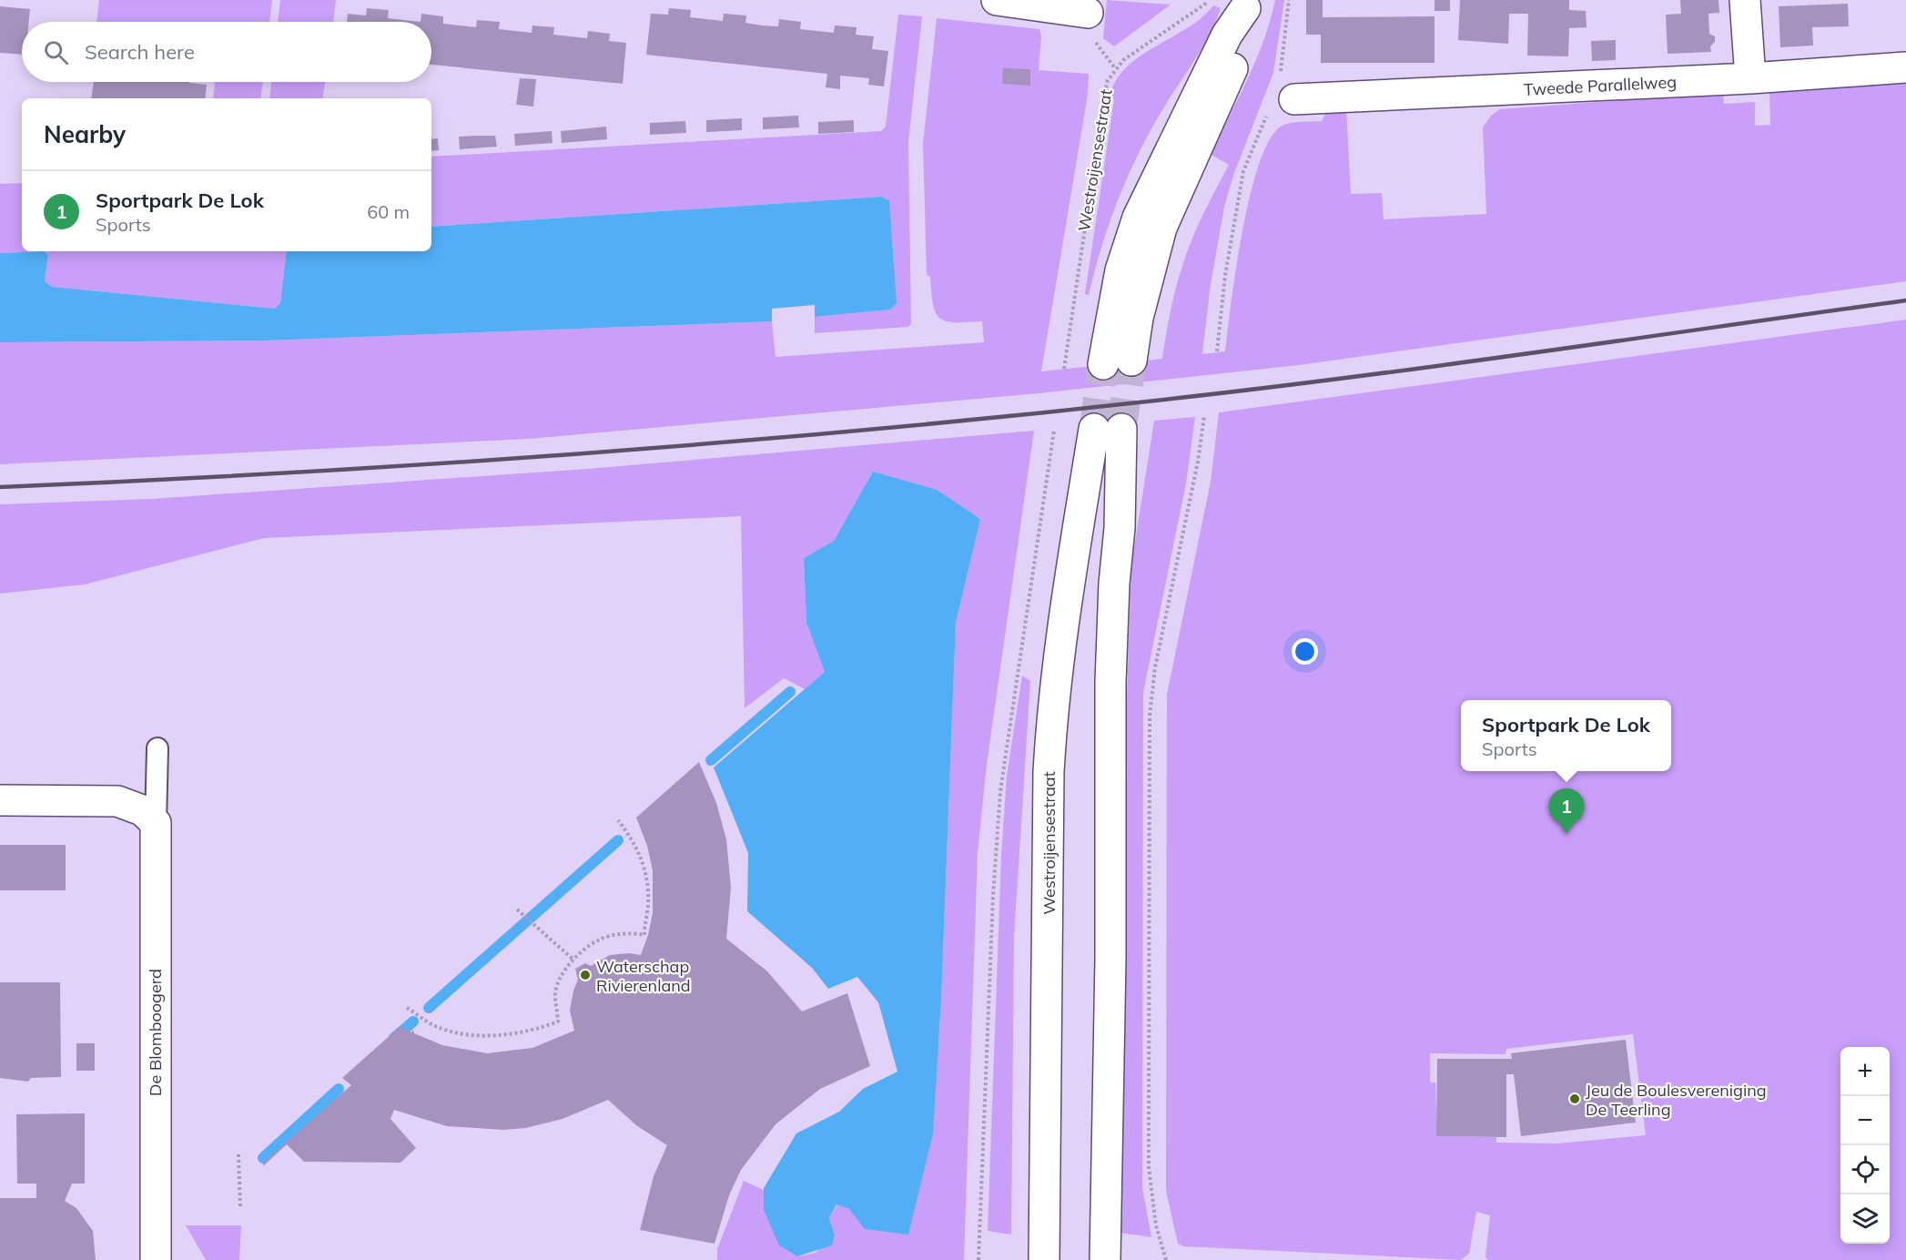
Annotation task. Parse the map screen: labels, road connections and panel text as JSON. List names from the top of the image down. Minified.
{"streets":{"main road":["Tweede Parallelweg","Westroijensestraat","De Blomboogerd"]},"places":["Waterschap Rivierenland","Jeu de Boulesvereniging De Teerling"],"page":{"search":"Search here","heading":"Nearby","list":[{"mark":"1","name":"Sportpark De Lok","note":"Sports","value":"60 m"}],"popup":["Sportpark De Lok","Sports"],"pins":"1","map_buttons":["+","−"]}}
